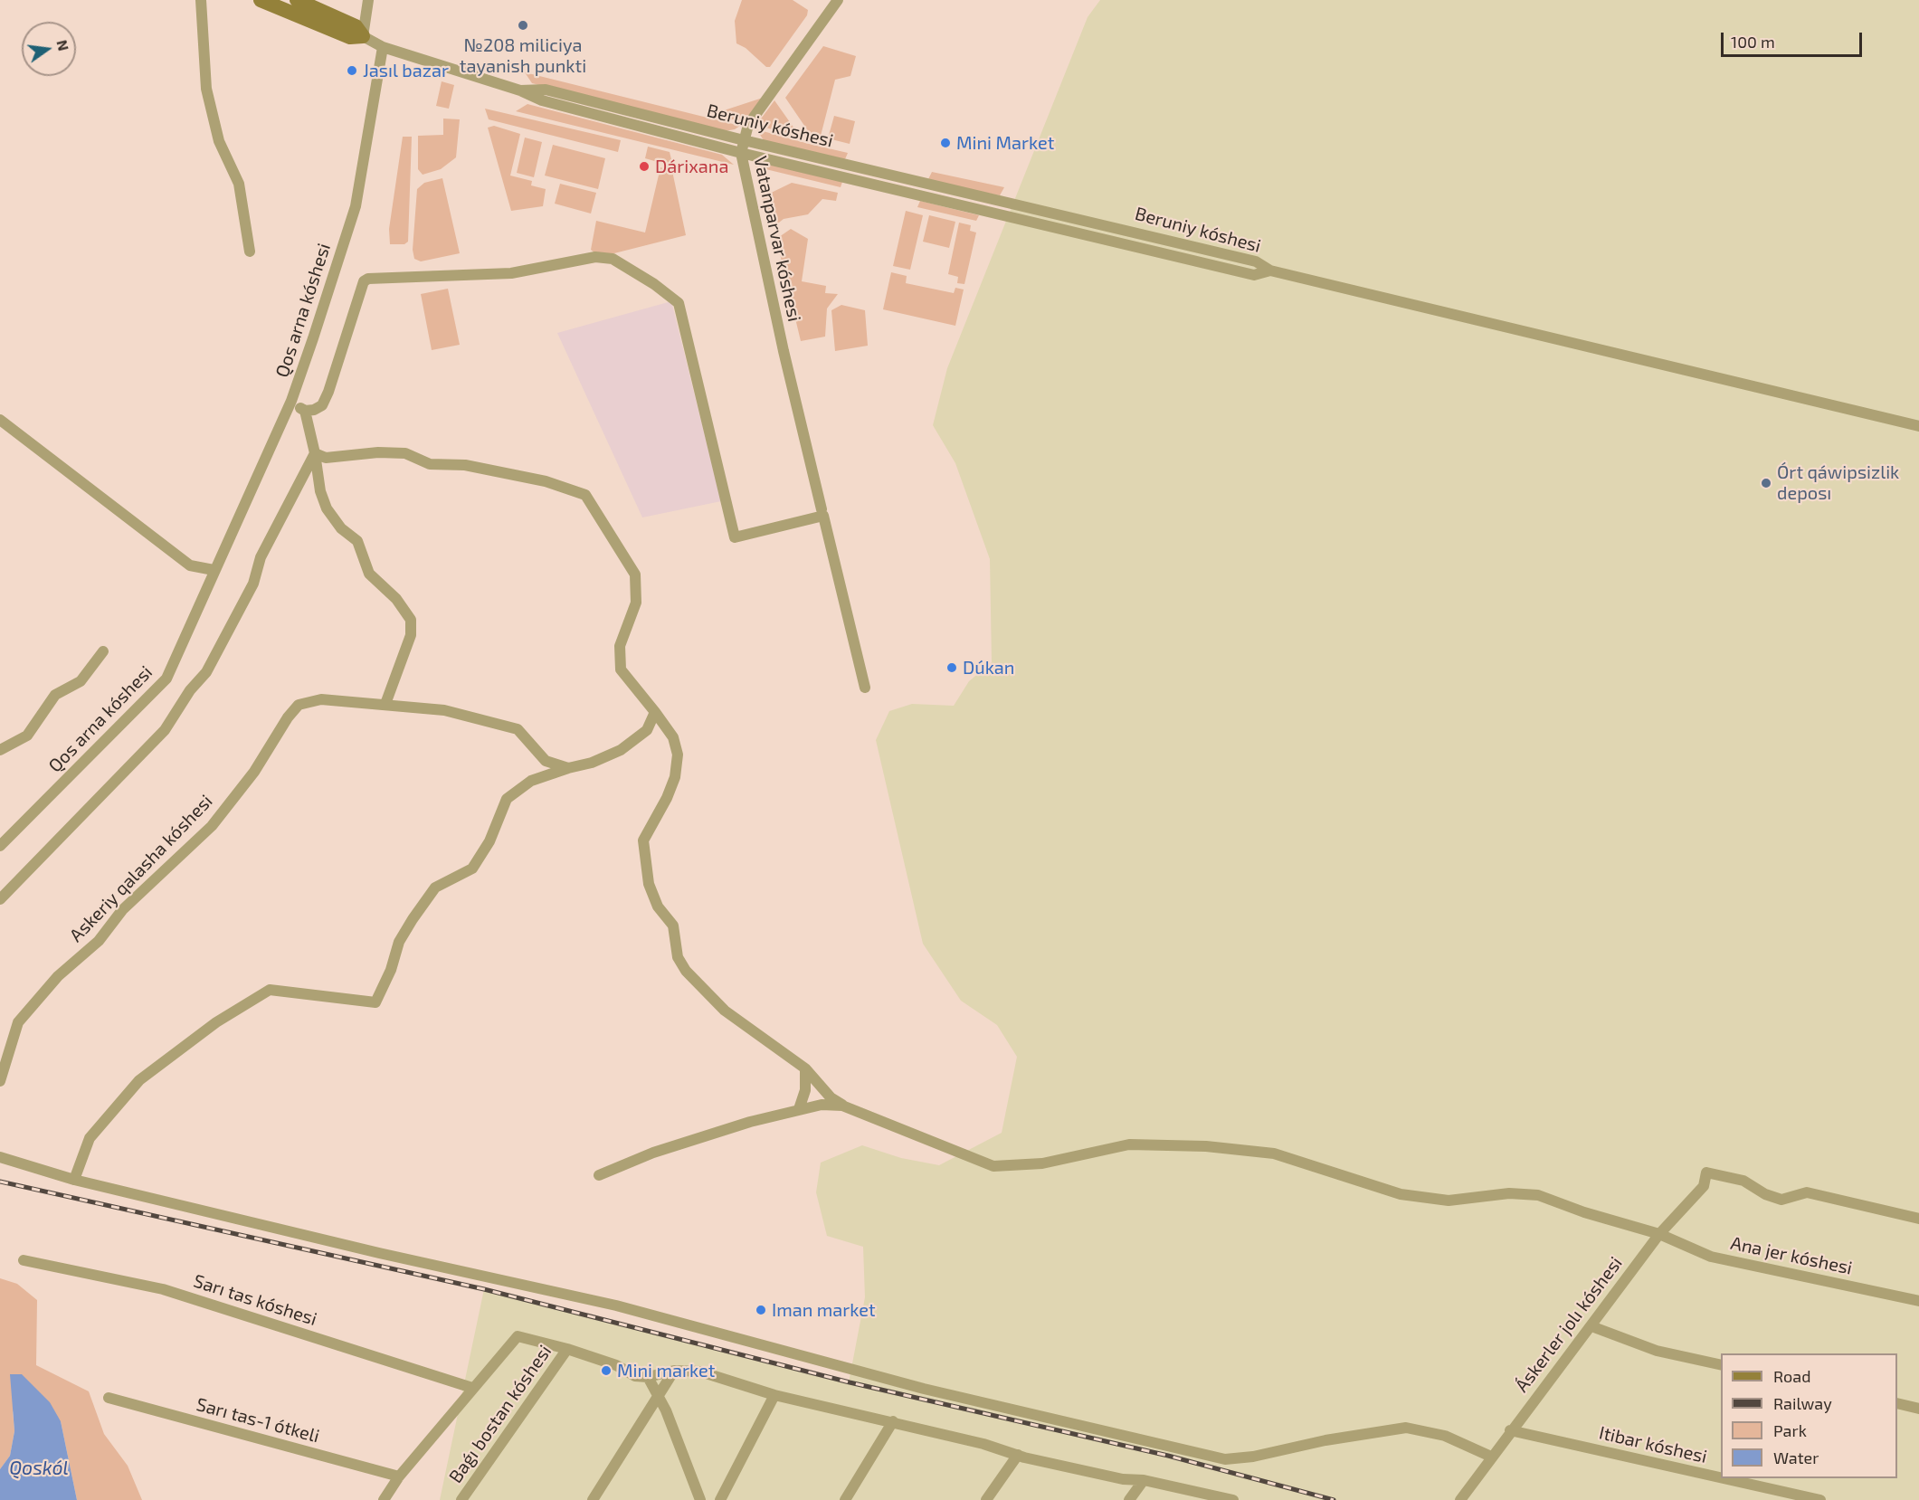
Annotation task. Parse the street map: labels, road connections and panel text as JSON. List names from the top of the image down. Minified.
{"streets":{"street":["Beruniy kóshesi","Vatanparvar kóshesi","Qos arna kóshesi","Askeriy qalasha kóshesi","Ana jer kóshesi","Sarı tas kóshesi","Áskerler jolı kóshesi","Baǵı bostan kóshesi","Sarı tas-1 ótkeli","Itibar kóshesi"]},"crossings":[["Beruniy kóshesi","Vatanparvar kóshesi"],["Ana jer kóshesi","Áskerler jolı kóshesi"],["Áskerler jolı kóshesi","Itibar kóshesi"]],"water":["Qoskól"],"places":["№208 miliciya tayanish punkti","Jasıl bazar","Mini Market","Dárixana","Órt qáwipsizlik deposı","Dúkan","Iman market","Mini market"],"legend":["Road","Railway","Park","Water"],"scale_bar":"100 m","north":"right"}
